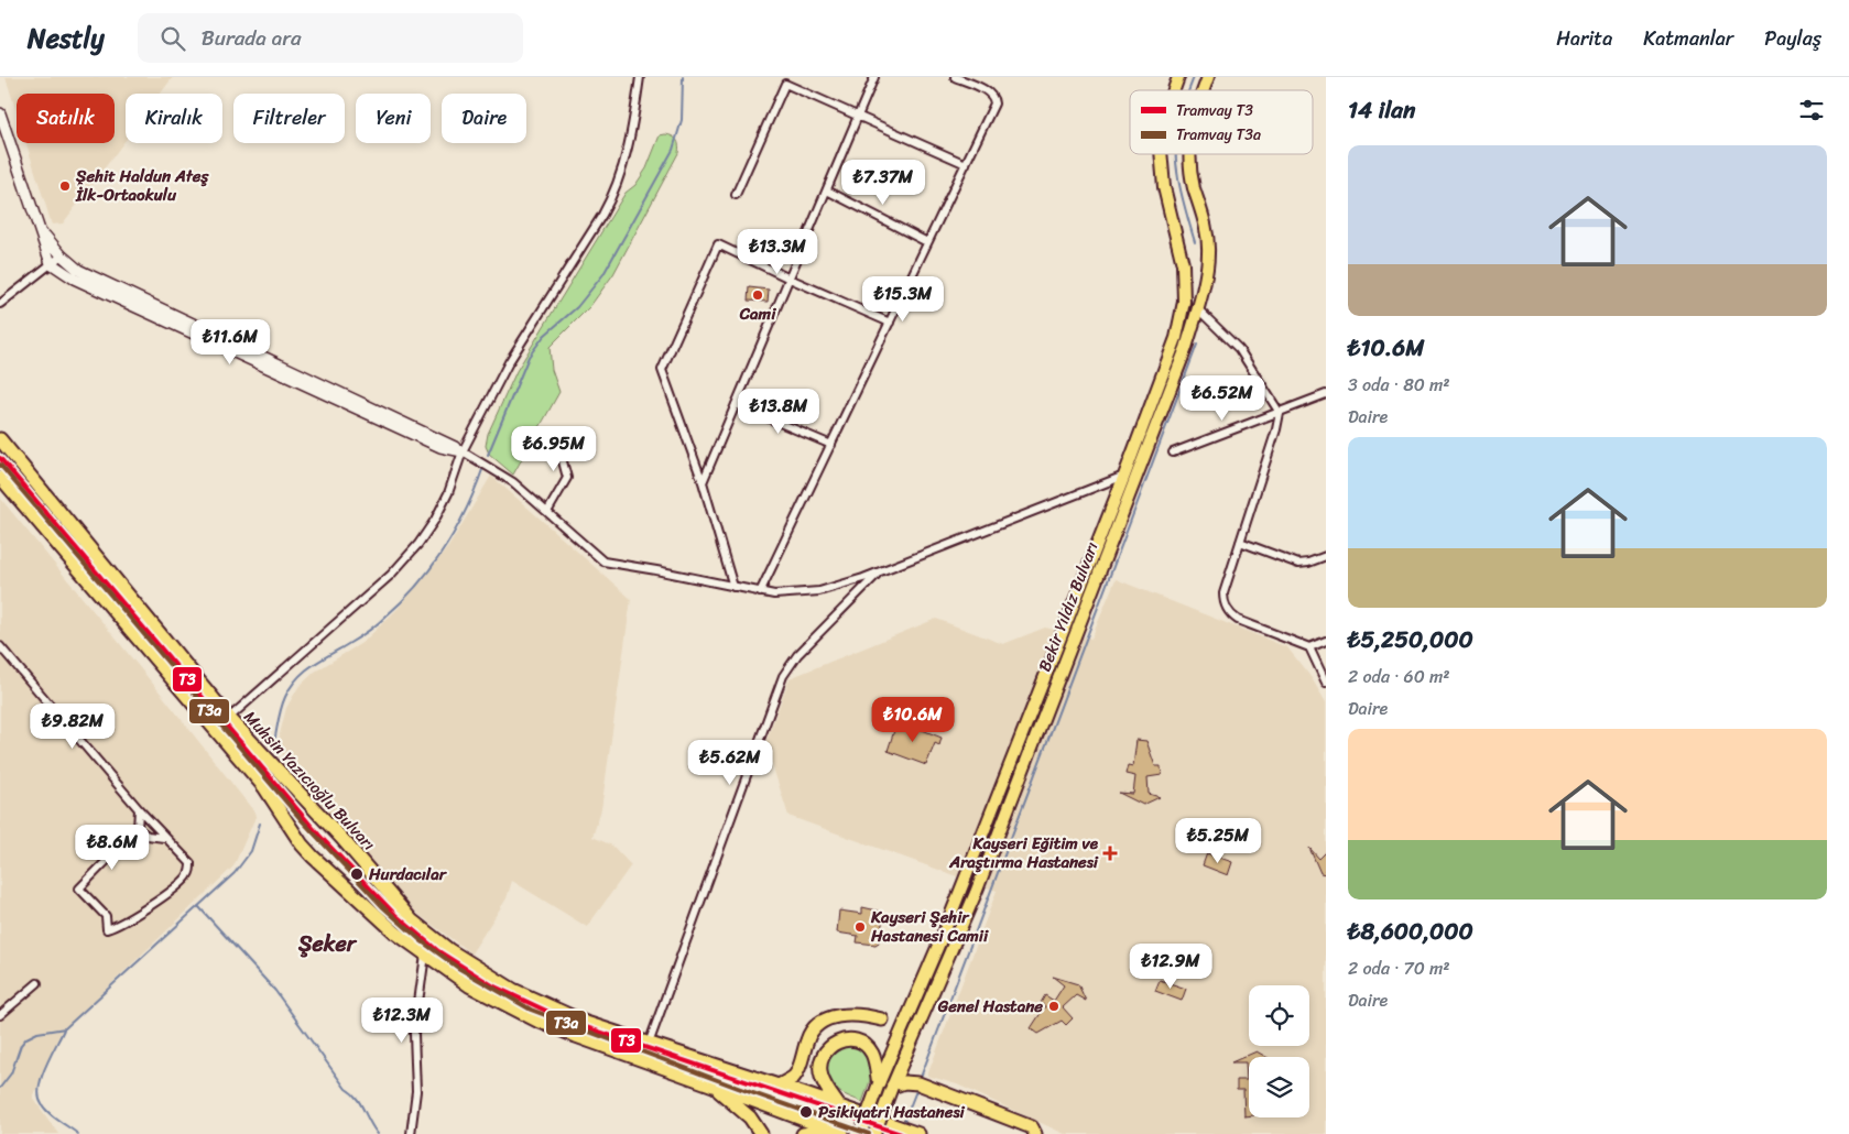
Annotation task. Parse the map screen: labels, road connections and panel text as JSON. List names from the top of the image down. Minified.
{"streets":{"highway":["Muhsin Yazıcıoğlu Bulvarı"],"main road":["Bekir Yıldız Bulvarı"]},"districts":["Şeker"],"places":{"other":["Şehit Haldun Ateş İlk-Ortaokulu","Cami","Hurdacılar","Kayseri Şehir Hastanesi Camii","Genel Hastane","Psikiyatri Hastanesi"],"health":["Kayseri Eğitim ve Araştırma Hastanesi"]},"lines":["tram line T3","tram line T3a"],"legend":["Tramvay T3","Tramvay T3a"],"page":{"header":"Nestly","search":"Burada ara","nav":["Harita","Katmanlar","Paylaş"],"heading":"14 ilan","chip":["Satılık","Kiralık","Filtreler","Yeni","Daire"],"list":[{"name":"₺10.6M","note":"3 oda · 80 m² · Daire"},{"name":"₺5,250,000","note":"2 oda · 60 m² · Daire"},{"name":"₺8,600,000","note":"2 oda · 70 m² · Daire"}],"price":["₺7.37M","₺13.3M","₺15.3M","₺11.6M","₺6.52M","₺13.8M","₺6.95M","₺10.6M","₺9.82M","₺5.62M","₺5.25M","₺8.6M","₺12.9M","₺12.3M"]}}
